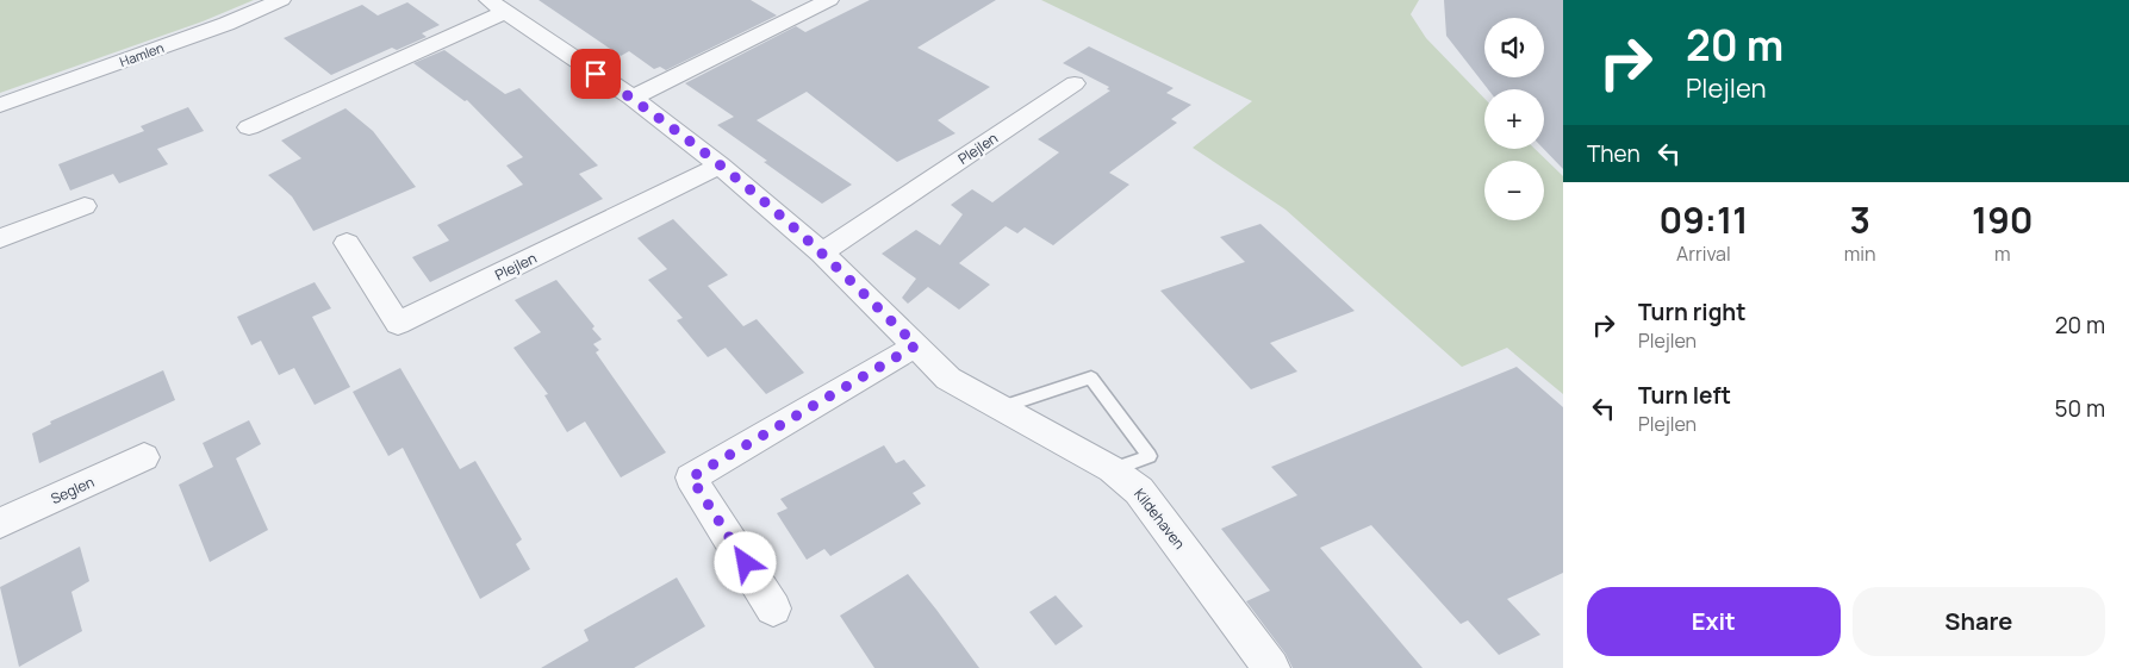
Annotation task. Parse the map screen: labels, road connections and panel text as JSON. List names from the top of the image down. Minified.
{"streets":{"street":["Hamlen","Plejlen","Seglen","Kildehaven"]},"page":{"turn":["20 m","Plejlen"],"map_buttons":["+","−"],"then":"Then","eta":["09:11","Arrival","3","min","190","m"],"list":[{"name":"Turn right","note":"Plejlen","value":"20 m"},{"name":"Turn left","note":"Plejlen","value":"50 m"}],"buttons":["Exit","Share"]}}
